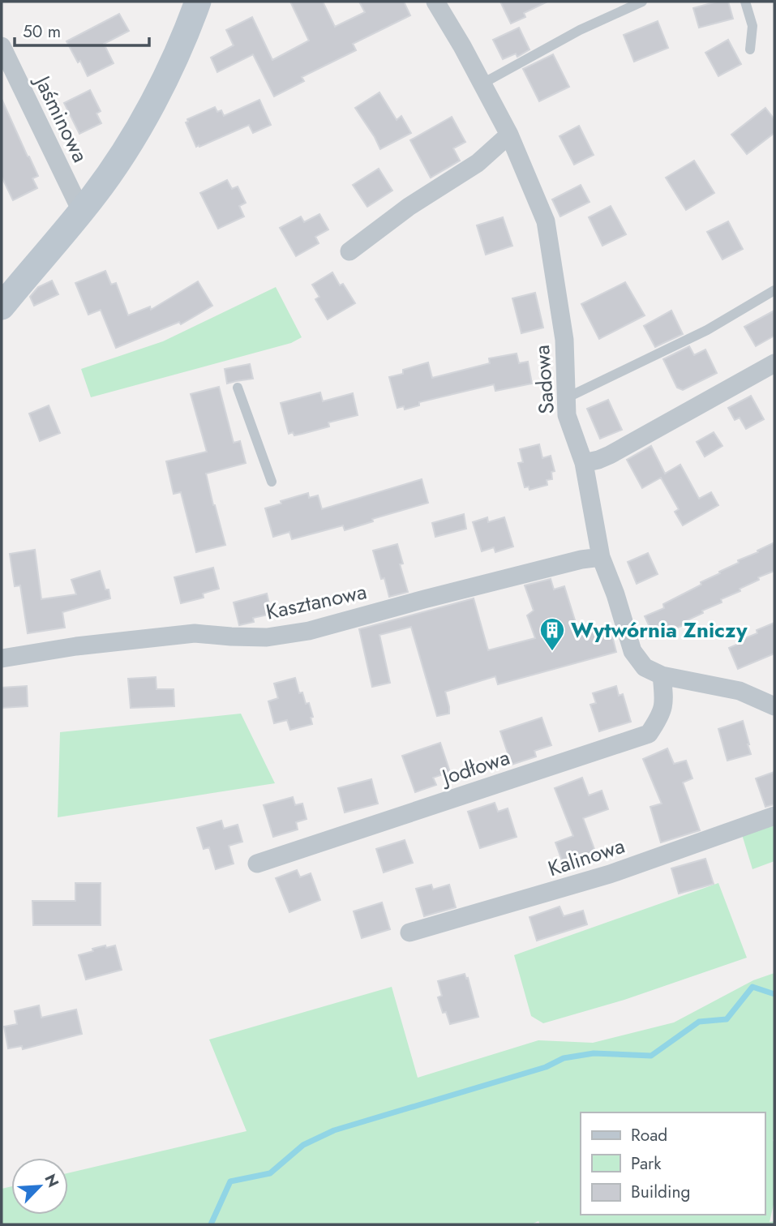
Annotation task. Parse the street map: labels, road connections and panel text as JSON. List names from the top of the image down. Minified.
{"streets":{"street":["Jaśminowa","Sadowa","Kasztanowa","Jodłowa","Kalinowa"]},"crossings":[["Sadowa","Kasztanowa"],["Sadowa","Jodłowa"]],"places":{"building":["Wytwórnia Zniczy"]},"legend":["Road","Park","Building"],"scale_bar":"50 m","north":"top right"}
